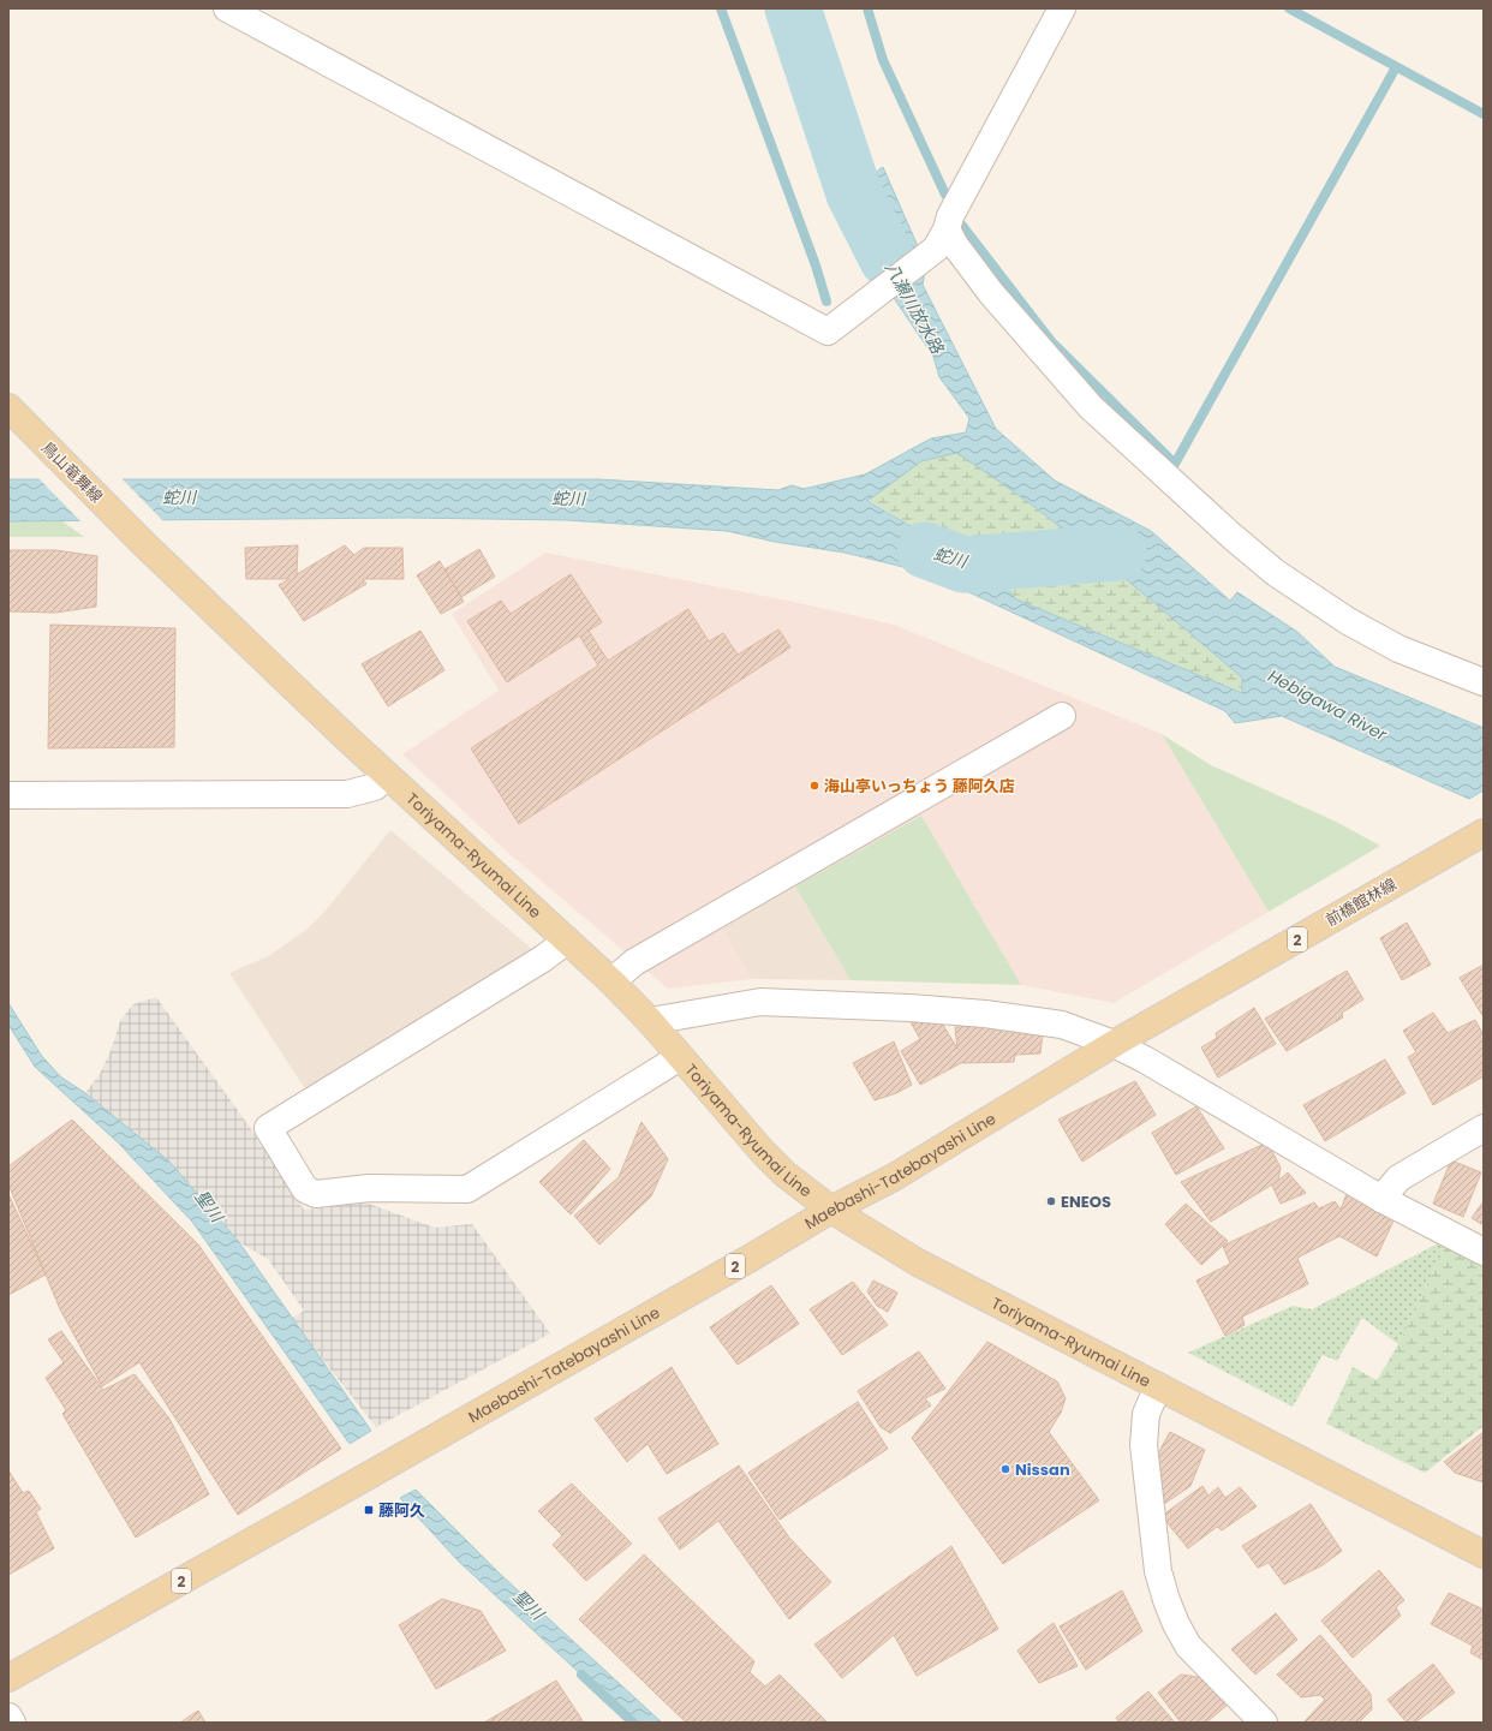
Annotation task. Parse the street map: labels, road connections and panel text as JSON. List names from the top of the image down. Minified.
{"streets":{"main road":["鳥山竜舞線","Toriyama-Ryumai Line","前橋館林線","2","Maebashi-Tatebayashi Line"]},"crossings":[["鳥山竜舞線","Toriyama-Ryumai Line"],["Toriyama-Ryumai Line","Maebashi-Tatebayashi Line"],["前橋館林線","Maebashi-Tatebayashi Line"]],"water":["八瀬川放水路","蛇川","Hebigawa River","聖川"],"places":{"other":["海山亭いっちょう 藤阿久店","ENEOS","Nissan"],"transit":["藤阿久"]}}
